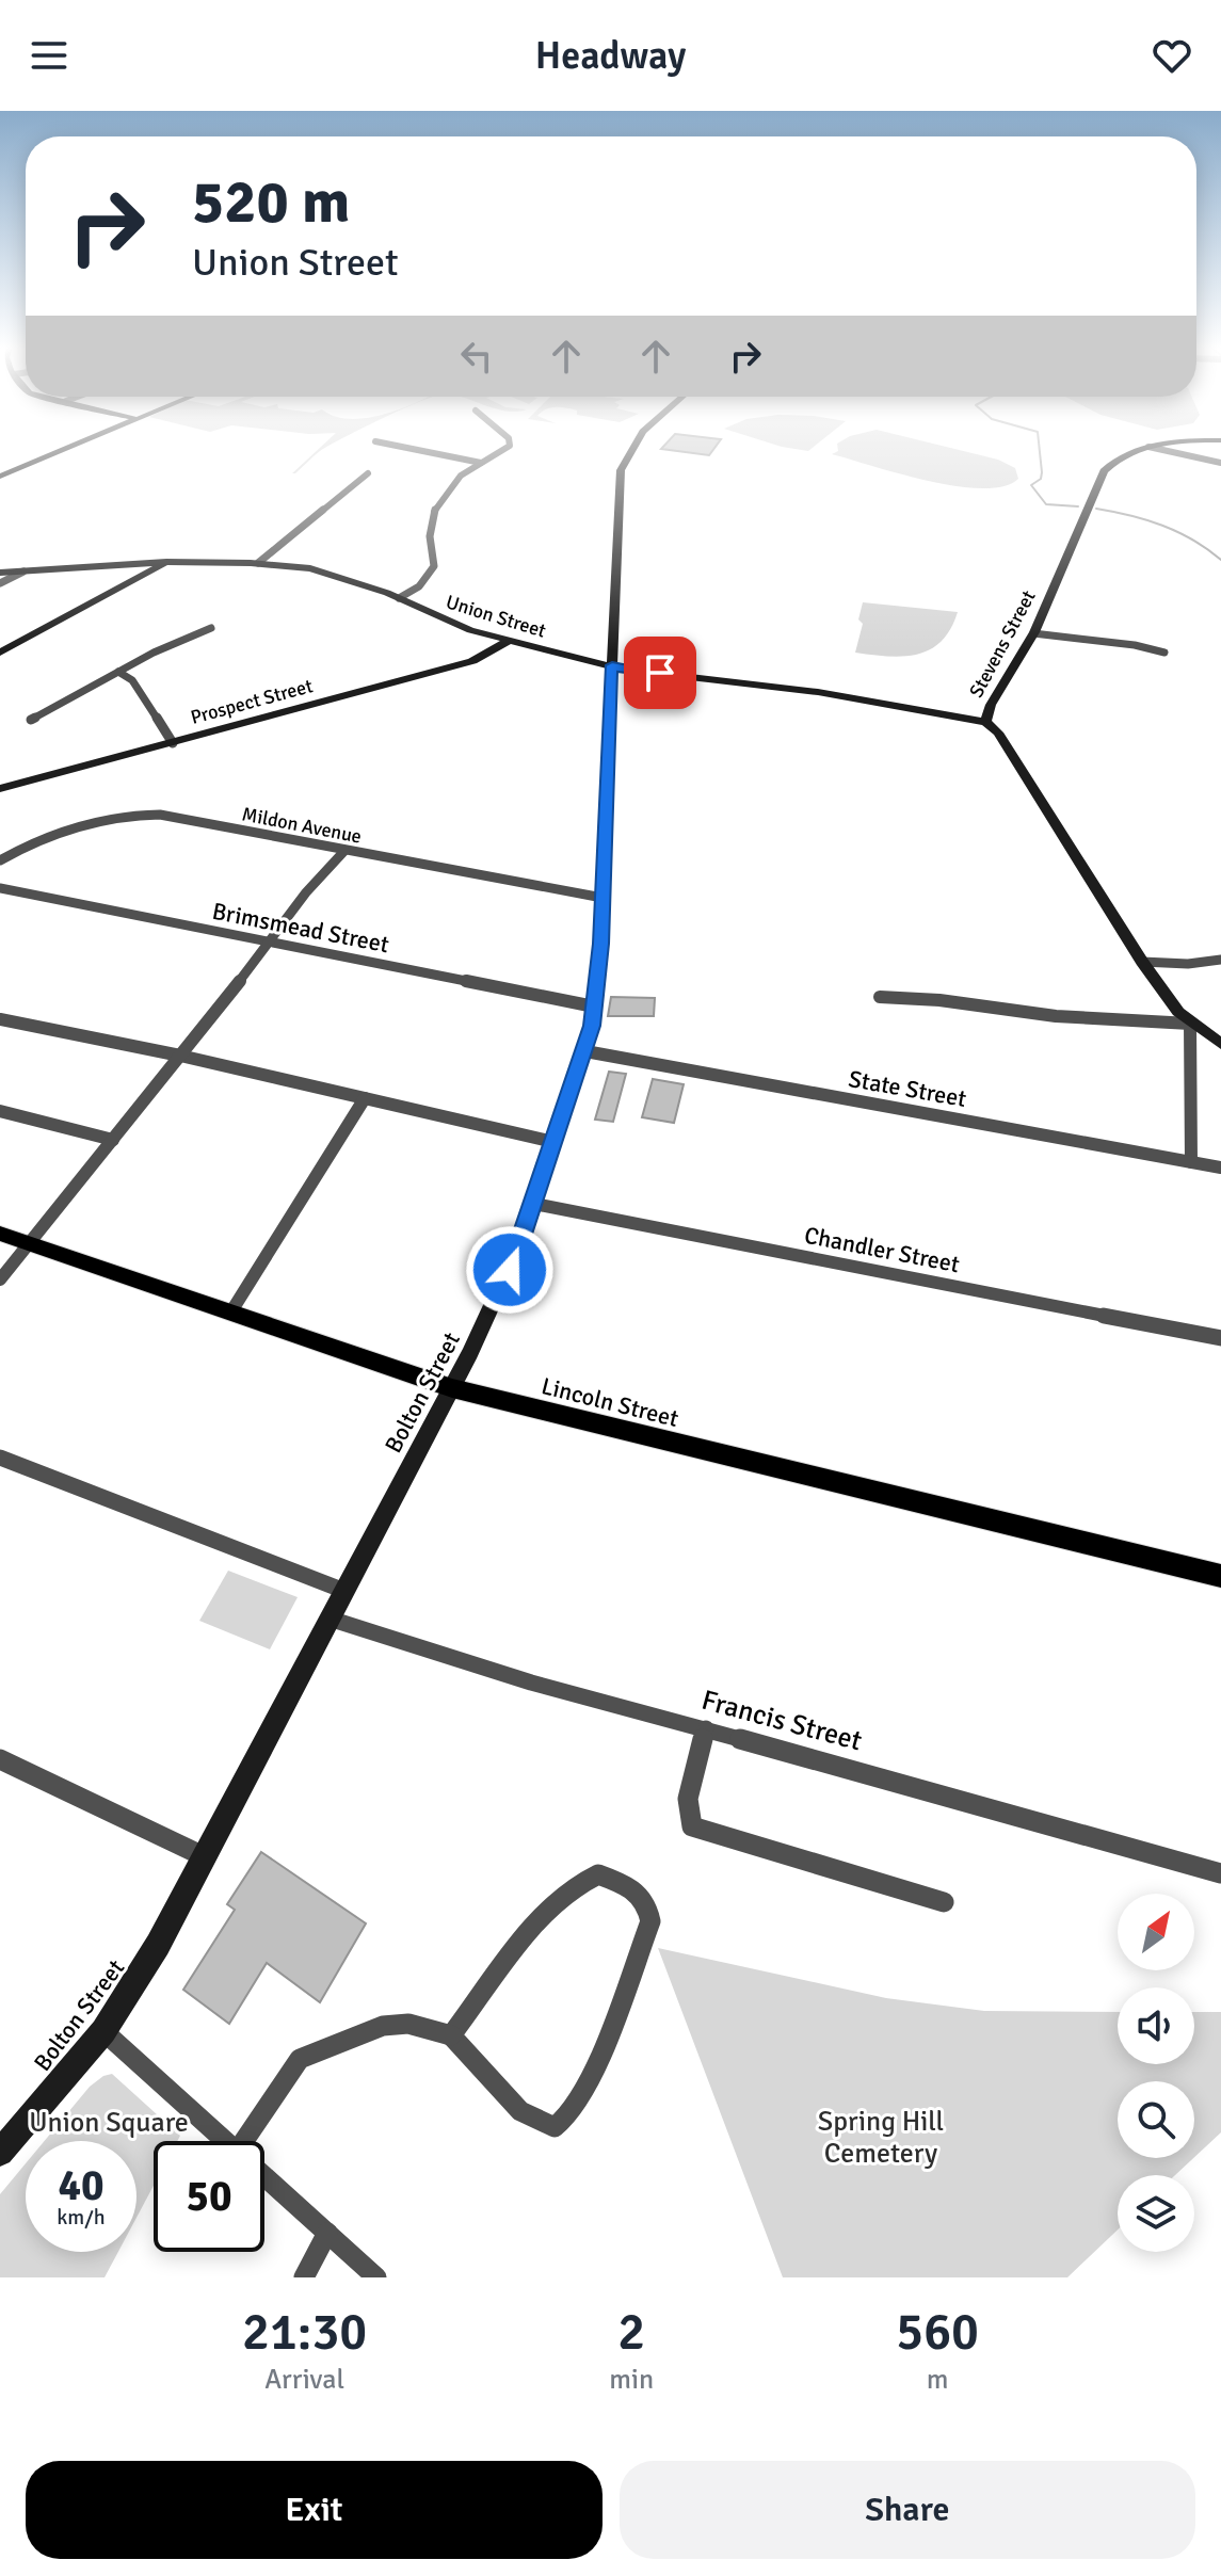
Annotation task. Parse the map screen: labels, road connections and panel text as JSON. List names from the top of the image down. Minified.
{"streets":{"main road":["Lincoln Street"],"street":["Union Street","Stevens Street","Prospect Street","Mildon Avenue","Brimsmead Street","State Street","Chandler Street","Bolton Street","Francis Street"]},"crossings":[["Union Street","Stevens Street"],["Union Street","Prospect Street"],["Union Street","Bolton Street"],["Mildon Avenue","Bolton Street"],["Brimsmead Street","Bolton Street"],["State Street","Bolton Street"],["Chandler Street","Bolton Street"],["Bolton Street","Lincoln Street"],["Bolton Street","Francis Street"]],"parks":["Spring Hill Cemetery","Union Square"],"north":"top right","page":{"header":"Headway","turn":["520 m","Union Street"],"speed":"40 km/h","limit":"50","eta":["21:30","Arrival","2","min","560","m"],"buttons":["Exit","Share"]}}
